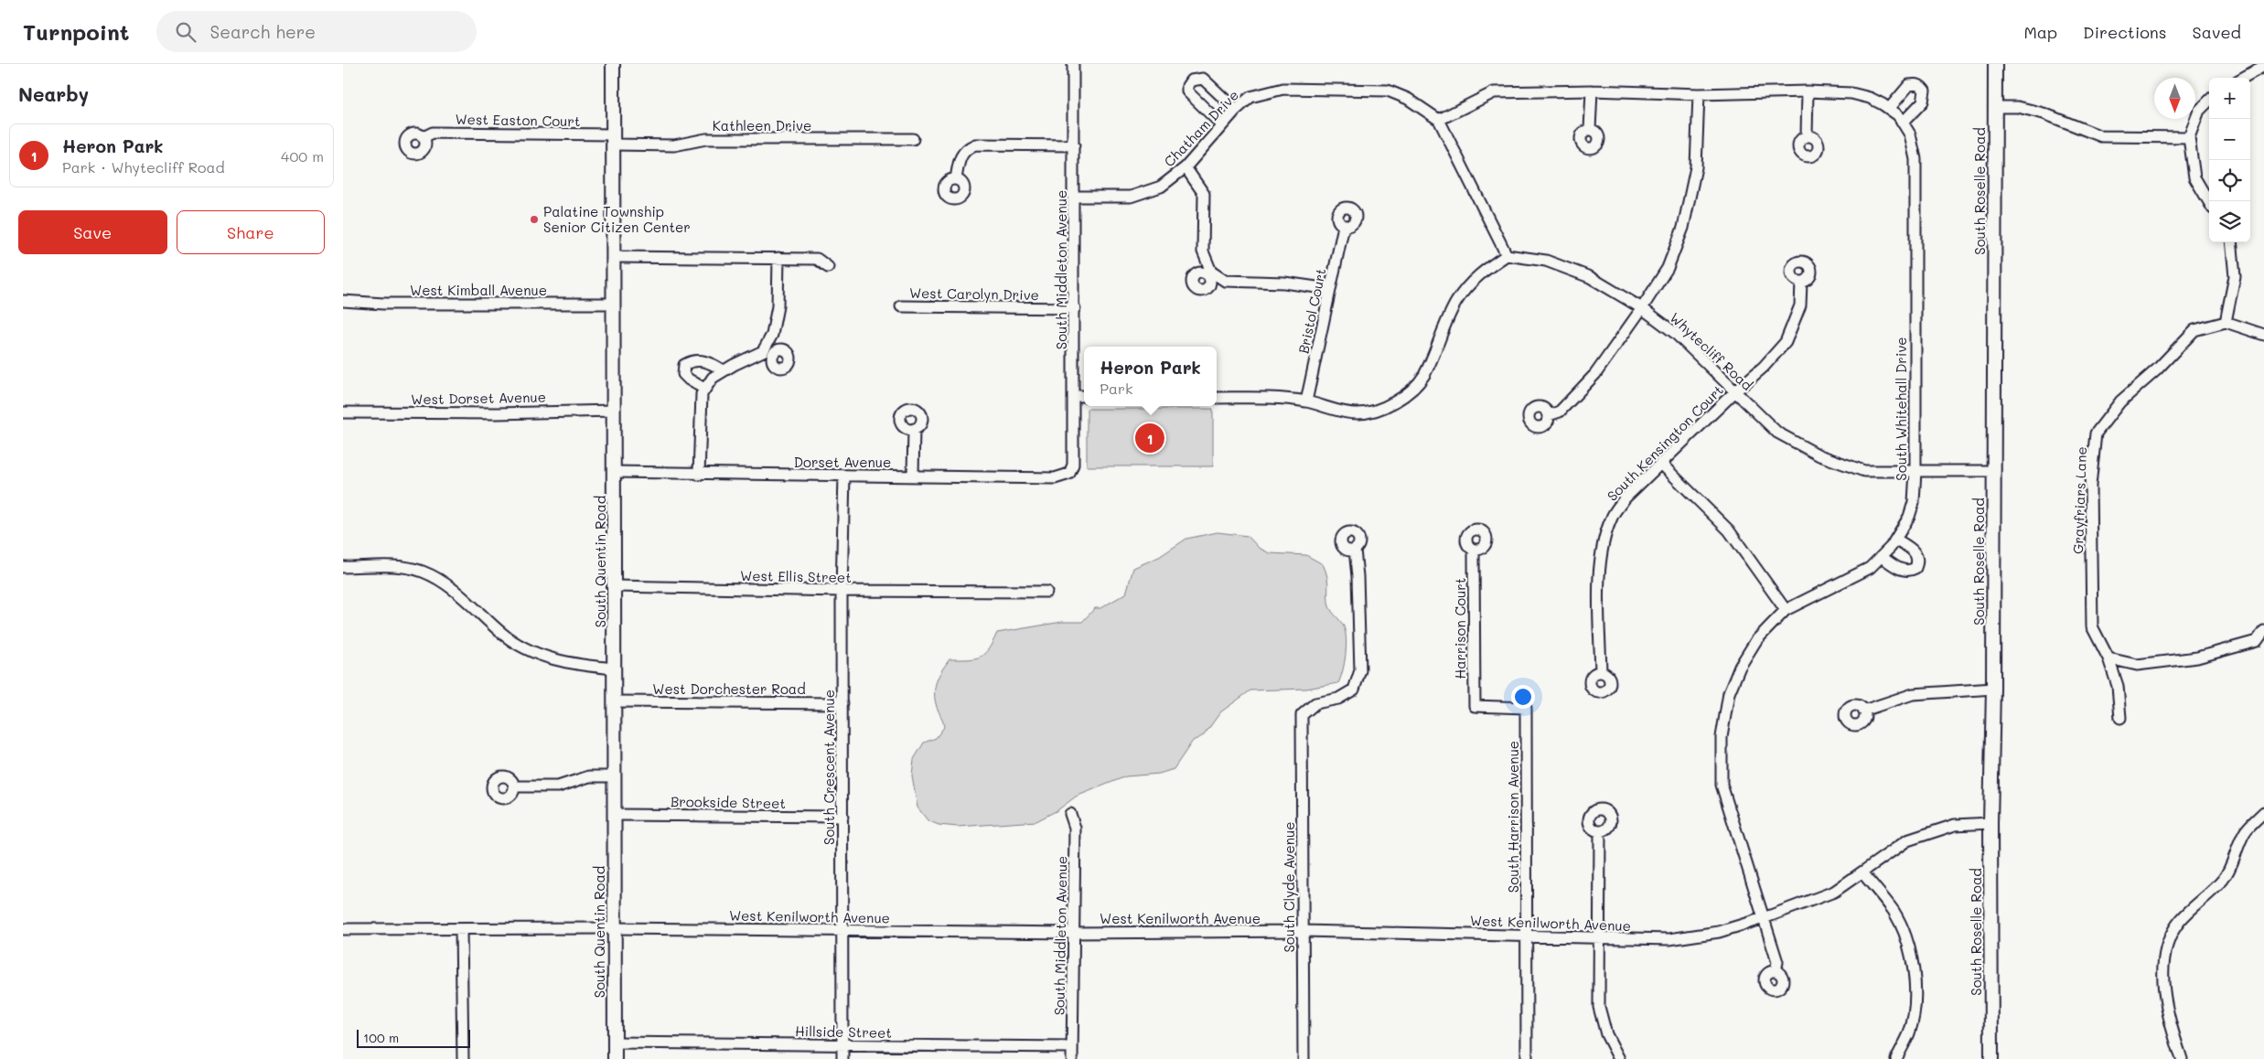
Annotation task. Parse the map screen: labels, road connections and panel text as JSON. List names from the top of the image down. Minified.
{"streets":{"main road":["South Roselle Road","South Quentin Road"],"street":["West Easton Court","Kathleen Drive","Chatham Drive","South Middleton Avenue","West Kimball Avenue","West Carolyn Drive","Bristol Court","Whytecliff Road","West Dorset Avenue","South Whitehall Drive","South Kensington Court","Dorset Avenue","Grayfriars Lane","West Ellis Street","Harrison Court","West Dorchester Road","South Crescent Avenue","Brookside Street","South Harrison Avenue","South Clyde Avenue","West Kenilworth Avenue","Hillside Street"]},"crossings":[["West Easton Court","Kathleen Drive"],["West Easton Court","South Quentin Road"],["Kathleen Drive","South Quentin Road"],["Chatham Drive","South Middleton Avenue"],["Chatham Drive","Whytecliff Road"],["South Roselle Road","Whytecliff Road"],["South Roselle Road","West Kenilworth Avenue"],["South Middleton Avenue","West Carolyn Drive"],["South Middleton Avenue","Dorset Avenue"],["South Middleton Avenue","West Kenilworth Avenue"],["South Middleton Avenue","Hillside Street"],["West Kimball Avenue","South Quentin Road"],["Whytecliff Road","South Whitehall Drive"],["Whytecliff Road","South Kensington Court"],["West Dorset Avenue","South Quentin Road"],["South Whitehall Drive","West Kenilworth Avenue"],["Dorset Avenue","South Quentin Road"],["Dorset Avenue","South Crescent Avenue"],["South Quentin Road","West Ellis Street"],["South Quentin Road","West Dorchester Road"],["South Quentin Road","Brookside Street"],["South Quentin Road","West Kenilworth Avenue"],["South Quentin Road","Hillside Street"],["West Ellis Street","South Crescent Avenue"],["Harrison Court","South Harrison Avenue"],["West Dorchester Road","South Crescent Avenue"],["South Crescent Avenue","Brookside Street"],["South Crescent Avenue","West Kenilworth Avenue"],["South Crescent Avenue","Hillside Street"],["South Harrison Avenue","West Kenilworth Avenue"],["South Clyde Avenue","West Kenilworth Avenue"]],"places":["Palatine Township Senior Citizen Center"],"scale_bar":"100 m","north":"bottom","page":{"header":"Turnpoint","search":"Search here","nav":["Map","Directions","Saved"],"heading":"Nearby","map_buttons":["+","−"],"list":[{"mark":"1","name":"Heron Park","note":"Park · Whytecliff Road","value":"400 m"}],"buttons":["Save","Share"],"popup":["Heron Park","Park"],"pins":"1","scale":"100 m"}}
